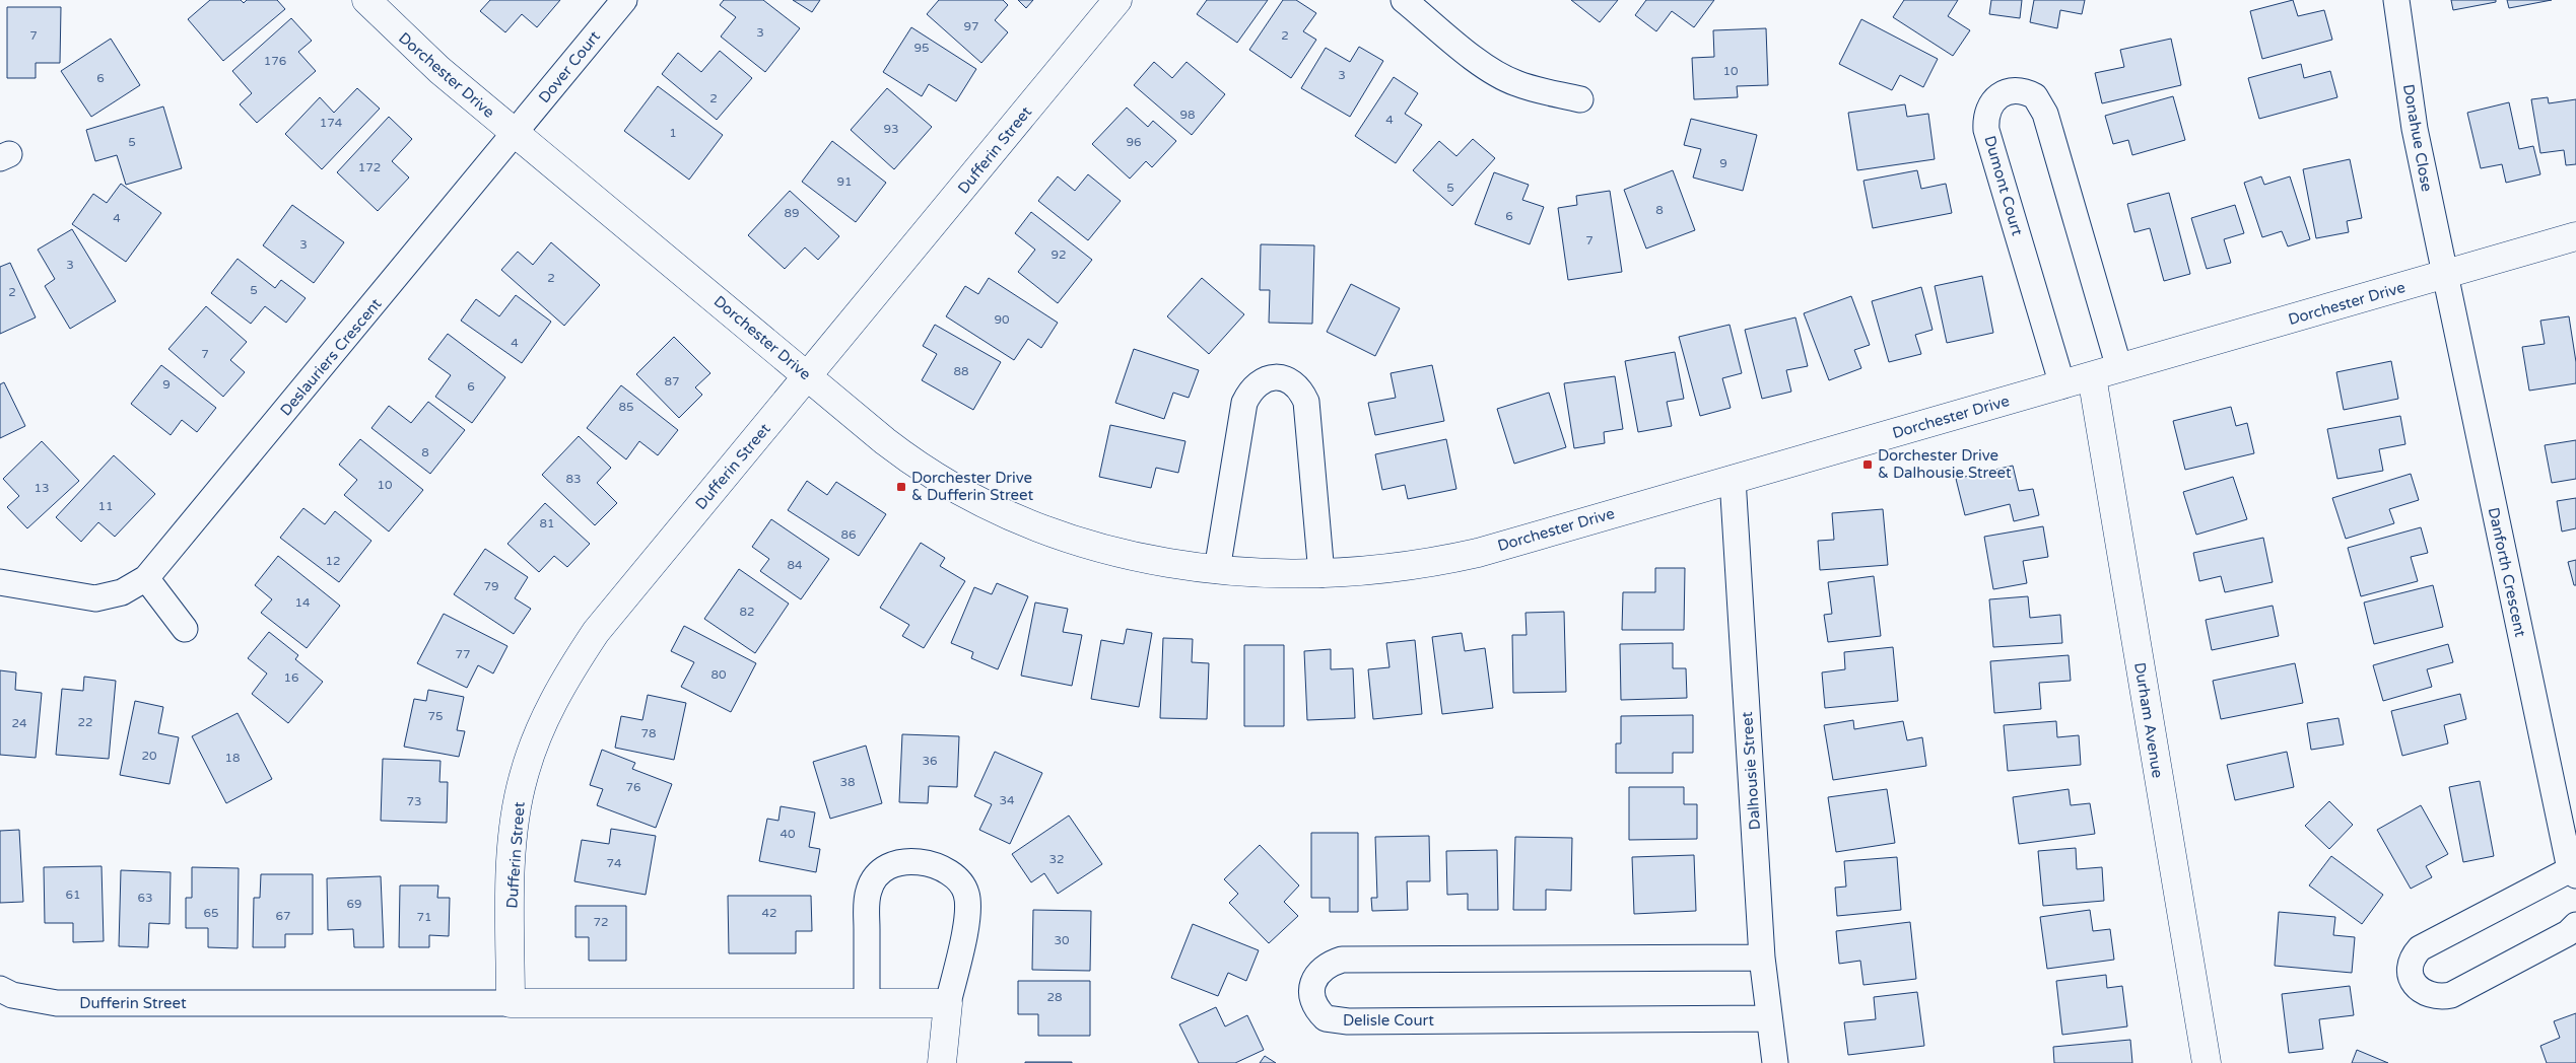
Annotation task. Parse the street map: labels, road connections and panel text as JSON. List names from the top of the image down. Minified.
{"streets":{"street":["Dover Court","Dorchester Drive","Donahue Close","Dufferin Street","Dumont Court","Deslauriers Crescent","Danforth Crescent","Durham Avenue","Dalhousie Street","Delisle Court"]},"crossings":[["Dover Court","Dorchester Drive"],["Dover Court","Deslauriers Crescent"],["Dorchester Drive","Donahue Close"],["Dorchester Drive","Dufferin Street"],["Dorchester Drive","Dumont Court"],["Dorchester Drive","Deslauriers Crescent"],["Dorchester Drive","Danforth Crescent"],["Dorchester Drive","Durham Avenue"],["Dorchester Drive","Dalhousie Street"],["Donahue Close","Danforth Crescent"],["Dalhousie Street","Delisle Court"]],"places":{"transit":["Dorchester Drive & Dalhousie Street","Dorchester Drive & Dufferin Street"]},"house_numbers":["97","3","7","2","95","176","10","3","6","2","98","4","174","93","1","5","96","9","172","91","5","8","89","6","4","7","3","92","3","2","5","2","90","4","7","88","87","9","6","85","8","83","10","13","11","81","86","12","84","79","14","82","77","80","16","75","22","24","78","20","18","36","38","76","34","73","40","32","74","61","63","69","65","42","67","71","72","30","28"]}
